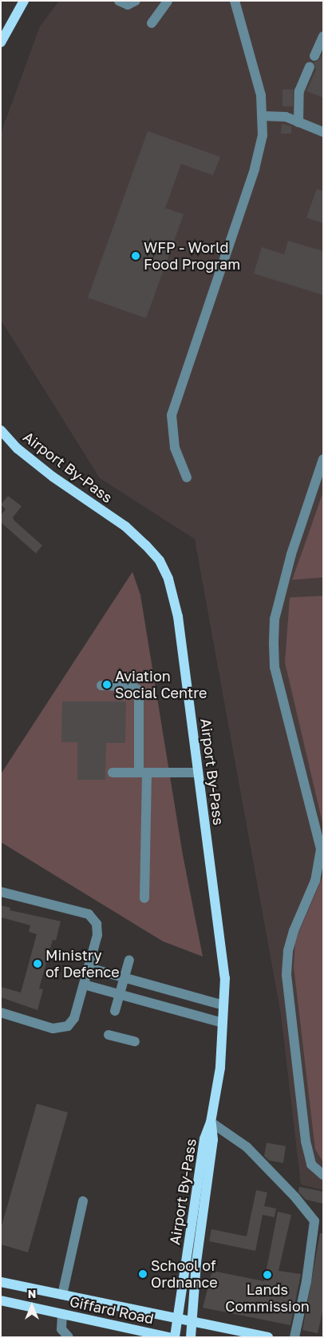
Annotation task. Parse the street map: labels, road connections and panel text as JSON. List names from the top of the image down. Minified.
{"streets":{"main road":["Airport By-Pass","Giffard Road"]},"crossings":[["Airport By-Pass","Giffard Road"]],"places":["WFP - World Food Program","Aviation Social Centre","Ministry of Defence","School of Ordnance","Lands Commission"],"north":"top"}
